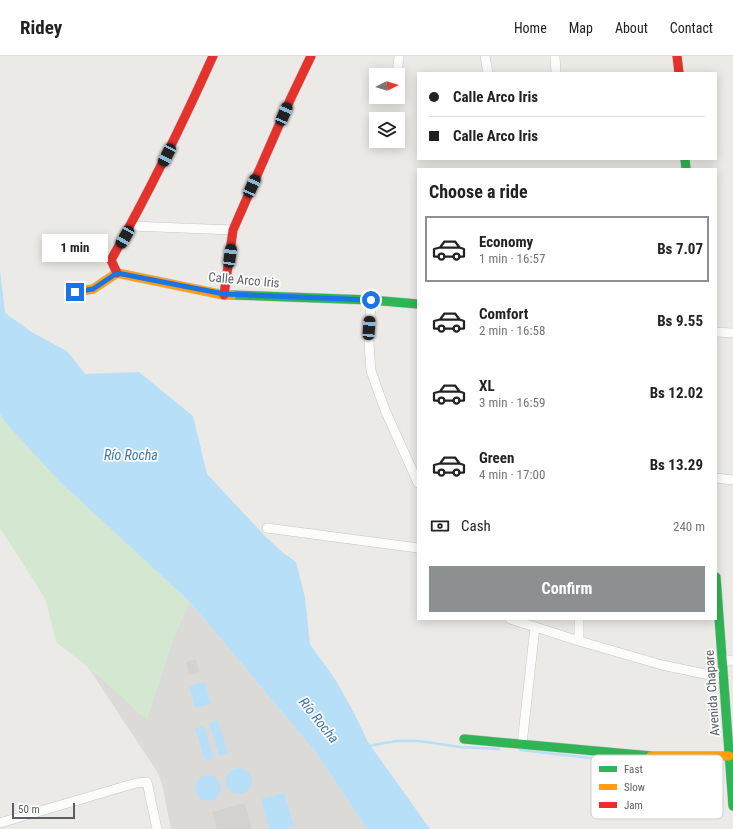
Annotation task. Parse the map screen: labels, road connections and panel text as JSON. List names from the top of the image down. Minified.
{"streets":{"street":["Calle Arco Iris","Avenida Chapare"]},"water":["Río Rocha"],"legend":["Fast","Slow","Jam"],"scale_bar":"50 m","north":"right","page":{"header":"Ridey","nav":["Home","Map","About","Contact"],"banner":["Calle Arco Iris","Calle Arco Iris"],"heading":"Choose a ride","list":[{"name":"Economy","note":"1 min · 16:57","value":"Bs 7.07"},{"name":"Comfort","note":"2 min · 16:58","value":"Bs 9.55"},{"name":"XL","note":"3 min · 16:59","value":"Bs 12.02"},{"name":"Green","note":"4 min · 17:00","value":"Bs 13.29"}],"bubble":"1 min","pay":["Cash","240 m"],"buttons":"Confirm","scale":"50 m"}}
